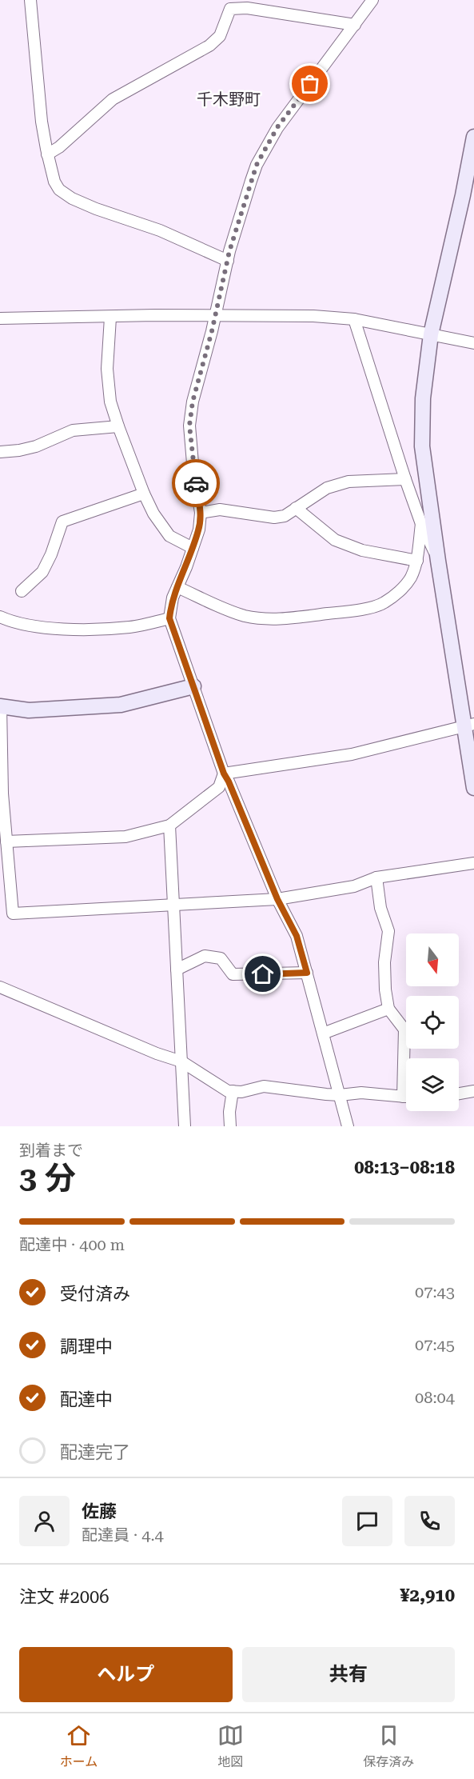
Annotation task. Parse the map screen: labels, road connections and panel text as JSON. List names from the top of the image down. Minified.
{"districts":["千木野町"],"north":"bottom","page":{"heading":["3 分","到着まで","08:13–08:18"],"panel":["佐藤","配達員 · 4.4","注文 #2006","¥2,910"],"bar":"配達中 · 400 m","list":[["受付済み","07:43"],["調理中","07:45"],["配達中","08:04"],"配達完了"],"buttons":["ヘルプ","共有"],"tabs":["ホーム","地図","保存済み"]}}
